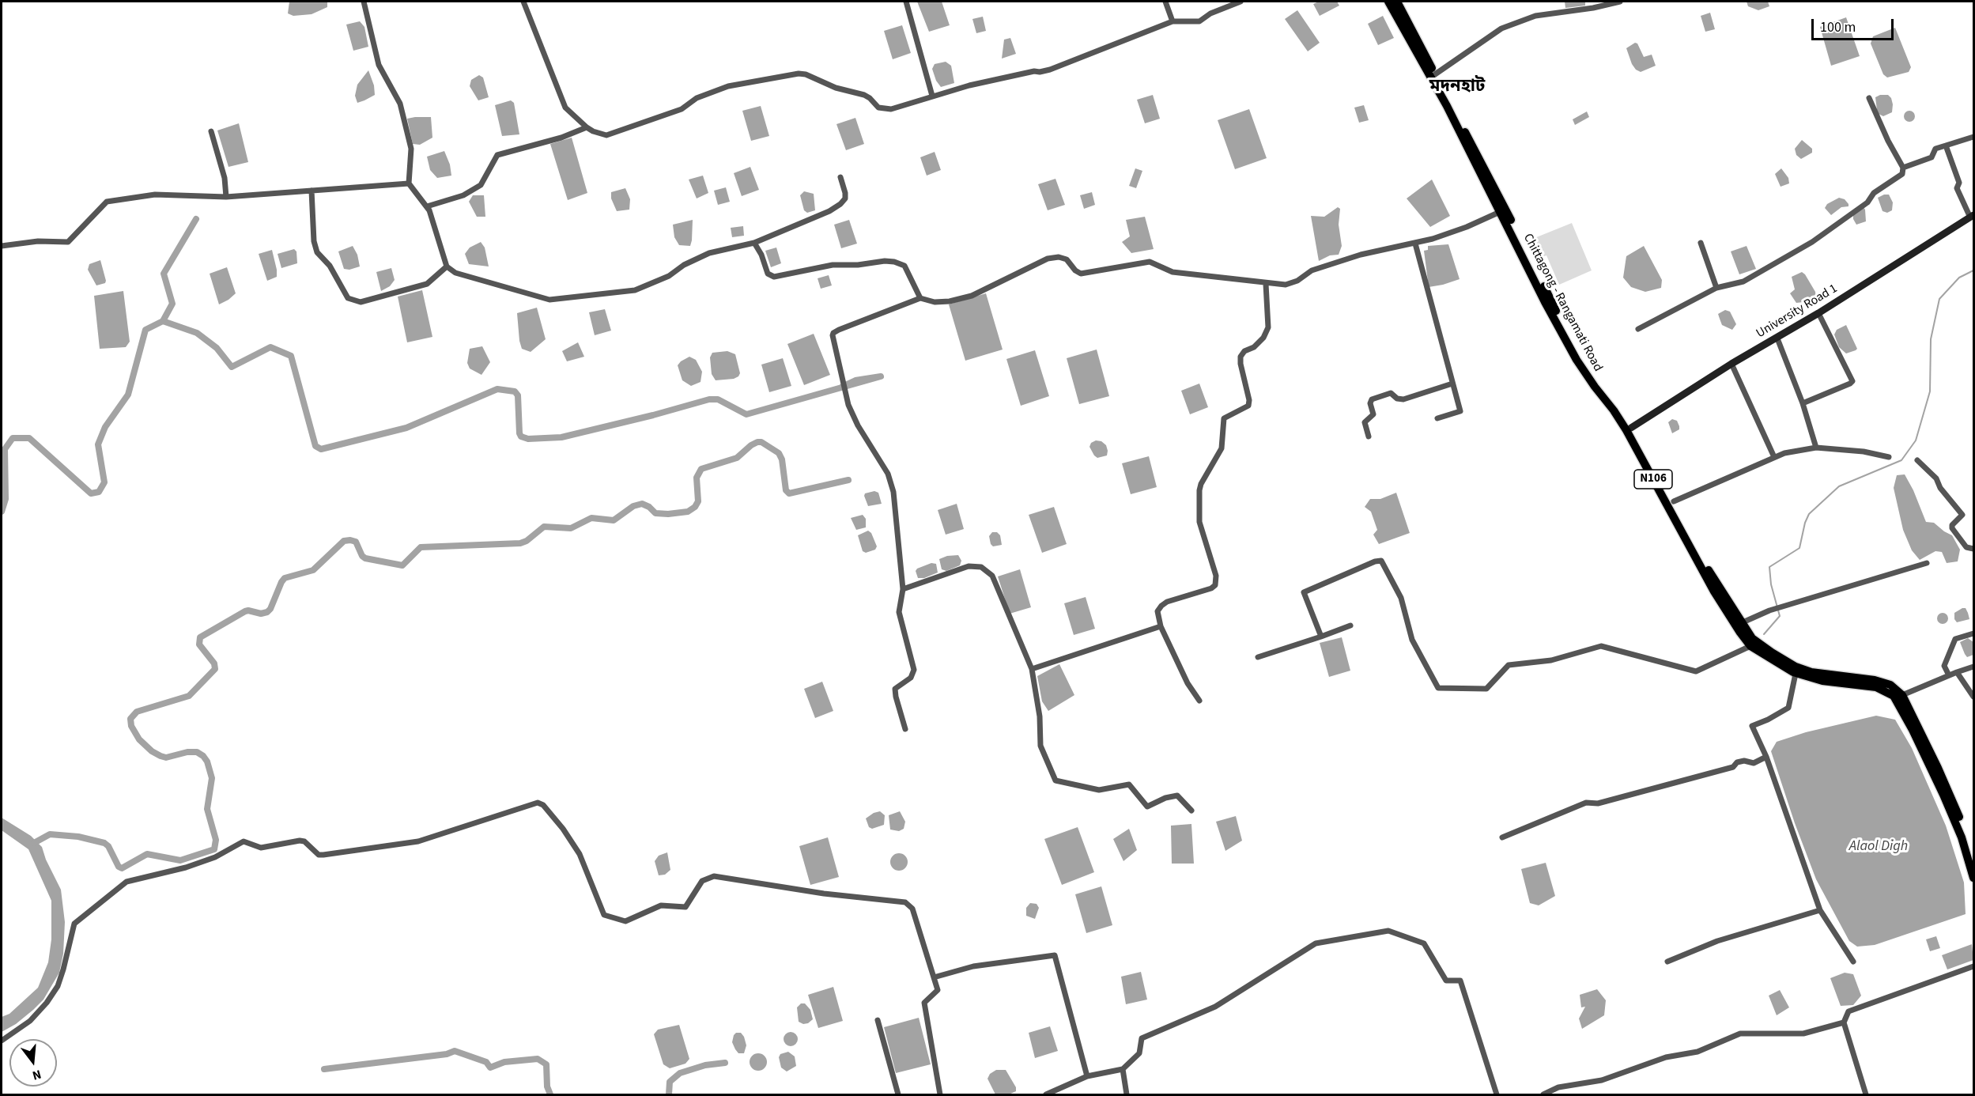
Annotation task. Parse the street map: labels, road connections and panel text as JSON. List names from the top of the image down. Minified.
{"streets":{"highway":["Chittagong - Rangamati Road","N106"],"main road":["University Road 1"]},"crossings":[["Chittagong - Rangamati Road","University Road 1"]],"districts":["মদনহাট"],"water":["Alaol Digh"],"scale_bar":"100 m","north":"bottom"}
